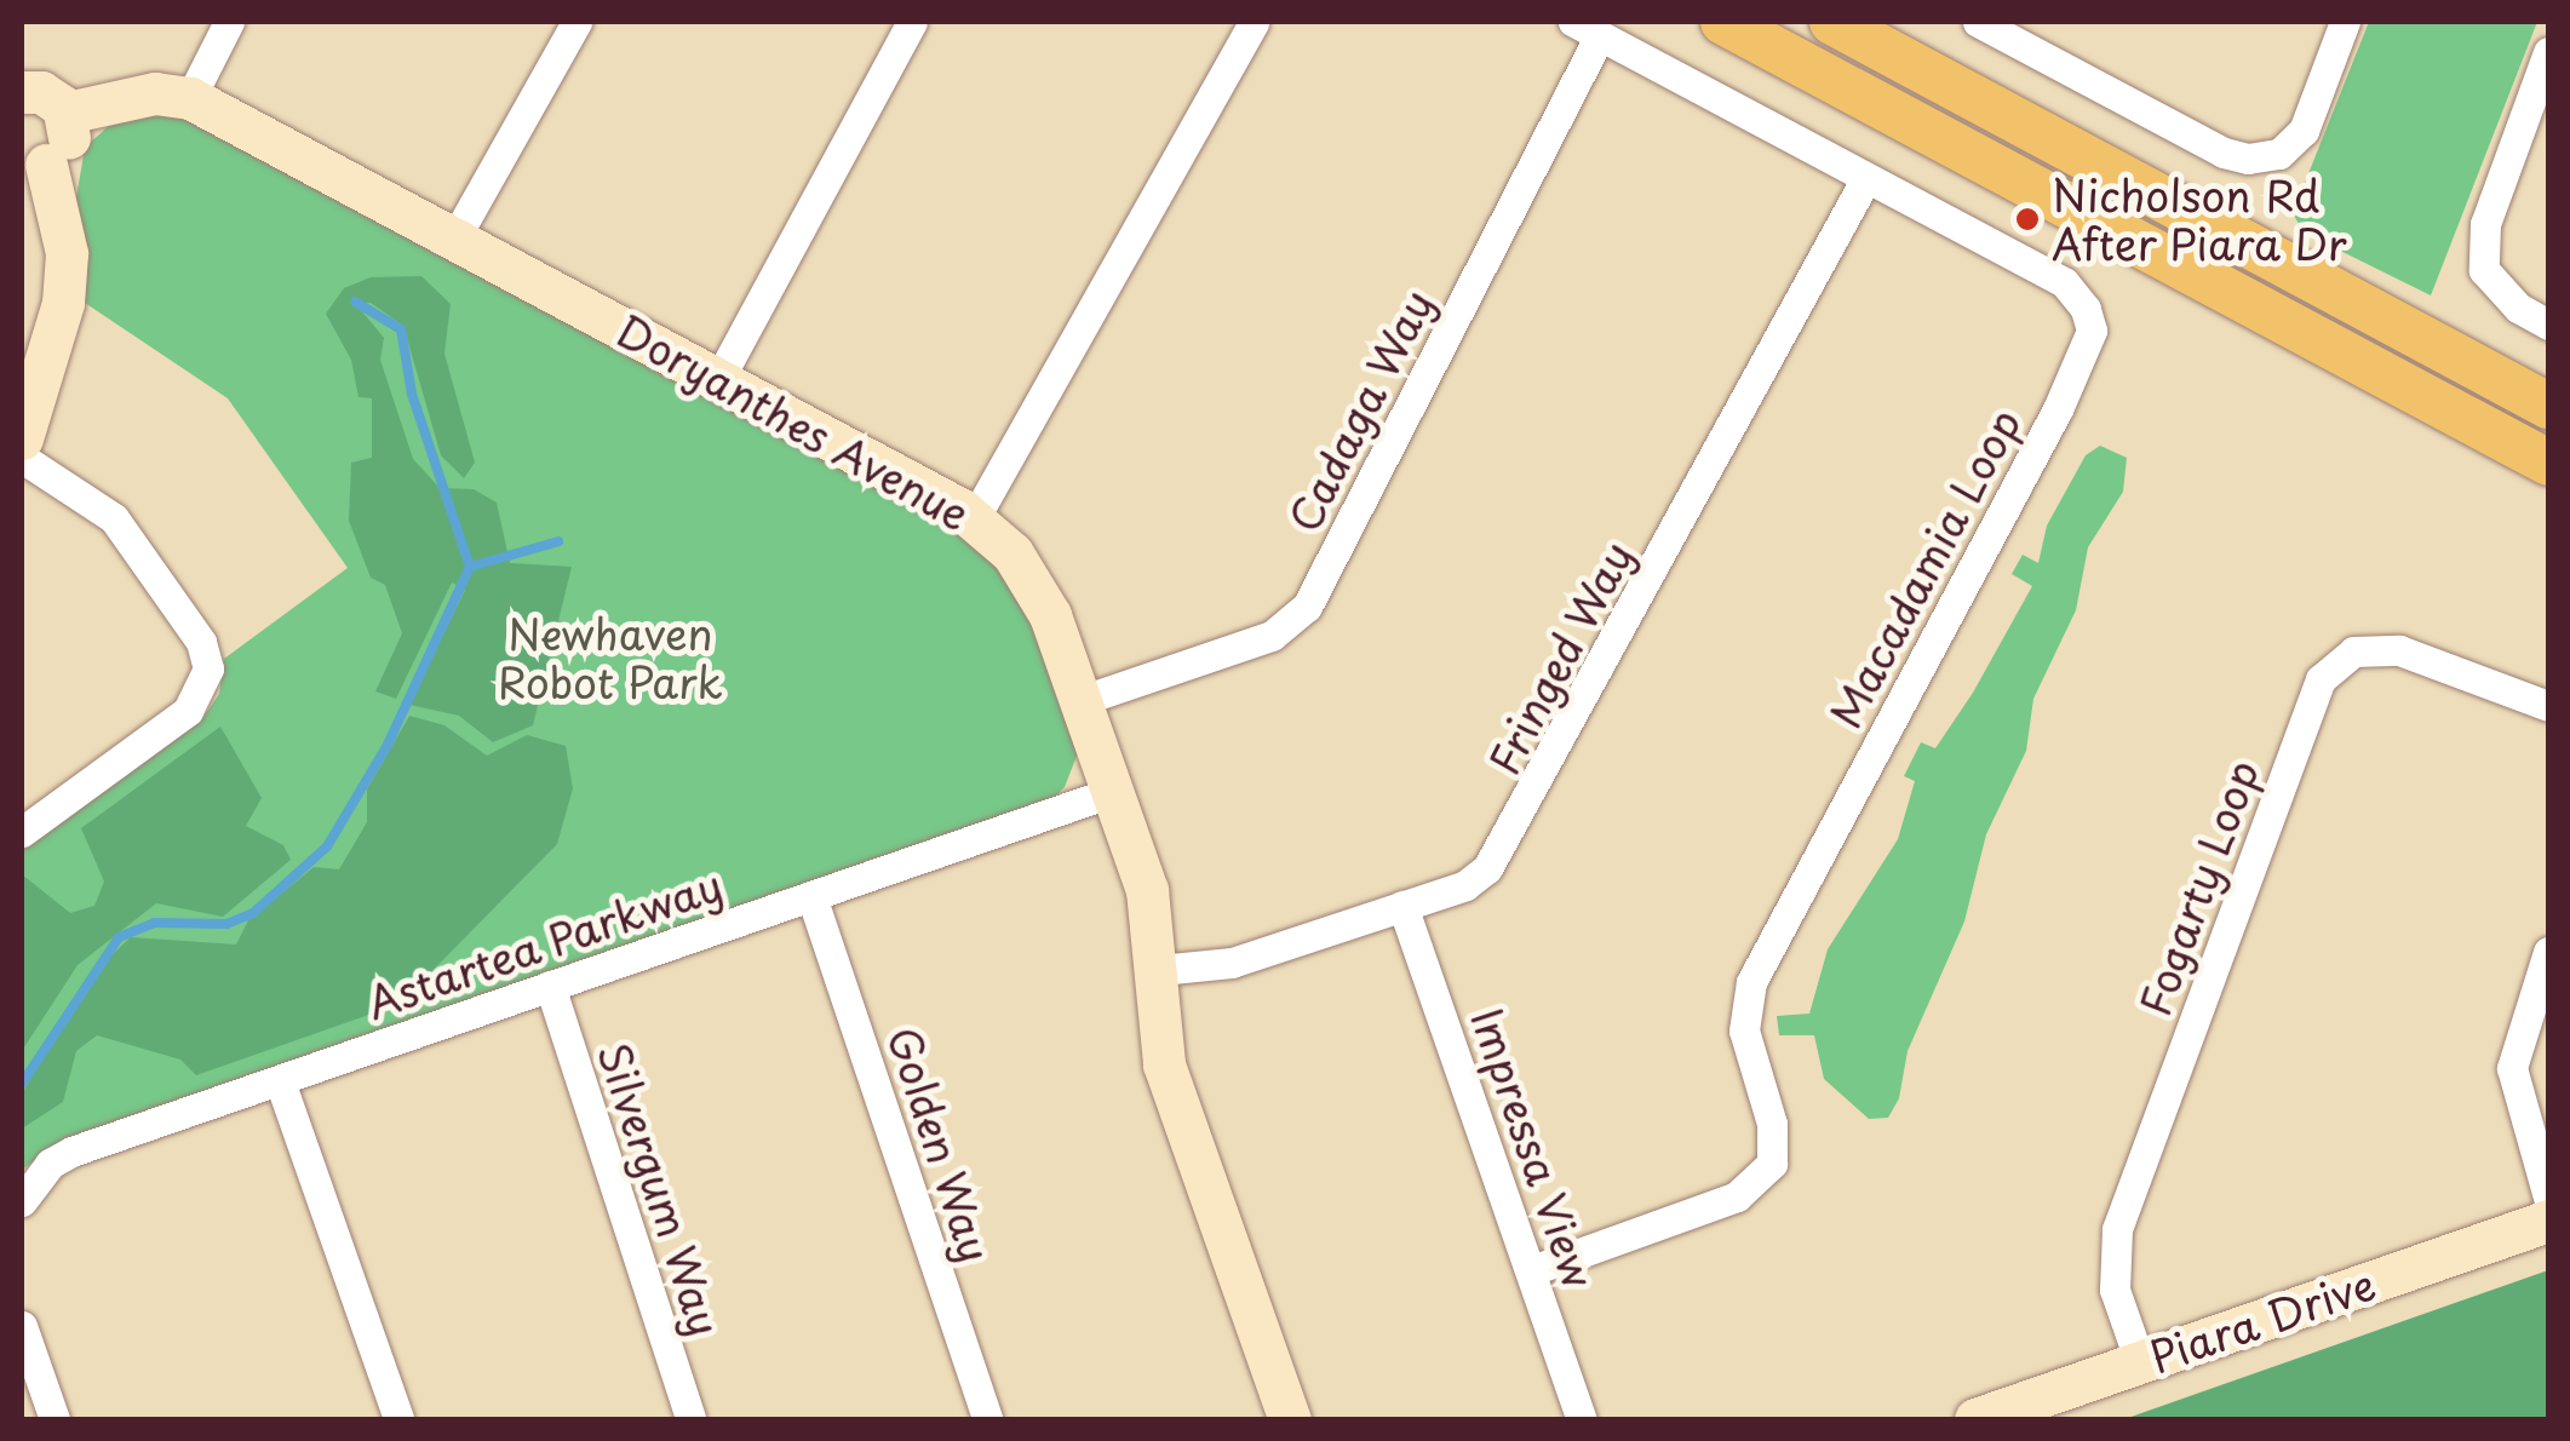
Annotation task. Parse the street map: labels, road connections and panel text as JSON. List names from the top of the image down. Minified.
{"streets":{"street":["Cadaga Way","Doryanthes Avenue","Macadamia Loop","Fringed Way","Fogarty Loop","Astartea Parkway","Golden Way","Impressa View","Silvergum Way","Piara Drive"]},"crossings":[["Cadaga Way","Doryanthes Avenue"],["Cadaga Way","Macadamia Loop"],["Doryanthes Avenue","Fringed Way"],["Doryanthes Avenue","Astartea Parkway"],["Macadamia Loop","Fringed Way"],["Macadamia Loop","Impressa View"],["Fringed Way","Impressa View"],["Fogarty Loop","Piara Drive"],["Astartea Parkway","Golden Way"],["Astartea Parkway","Silvergum Way"]],"parks":["Newhaven Robot Park"],"places":["Nicholson Rd After Piara Dr"]}
